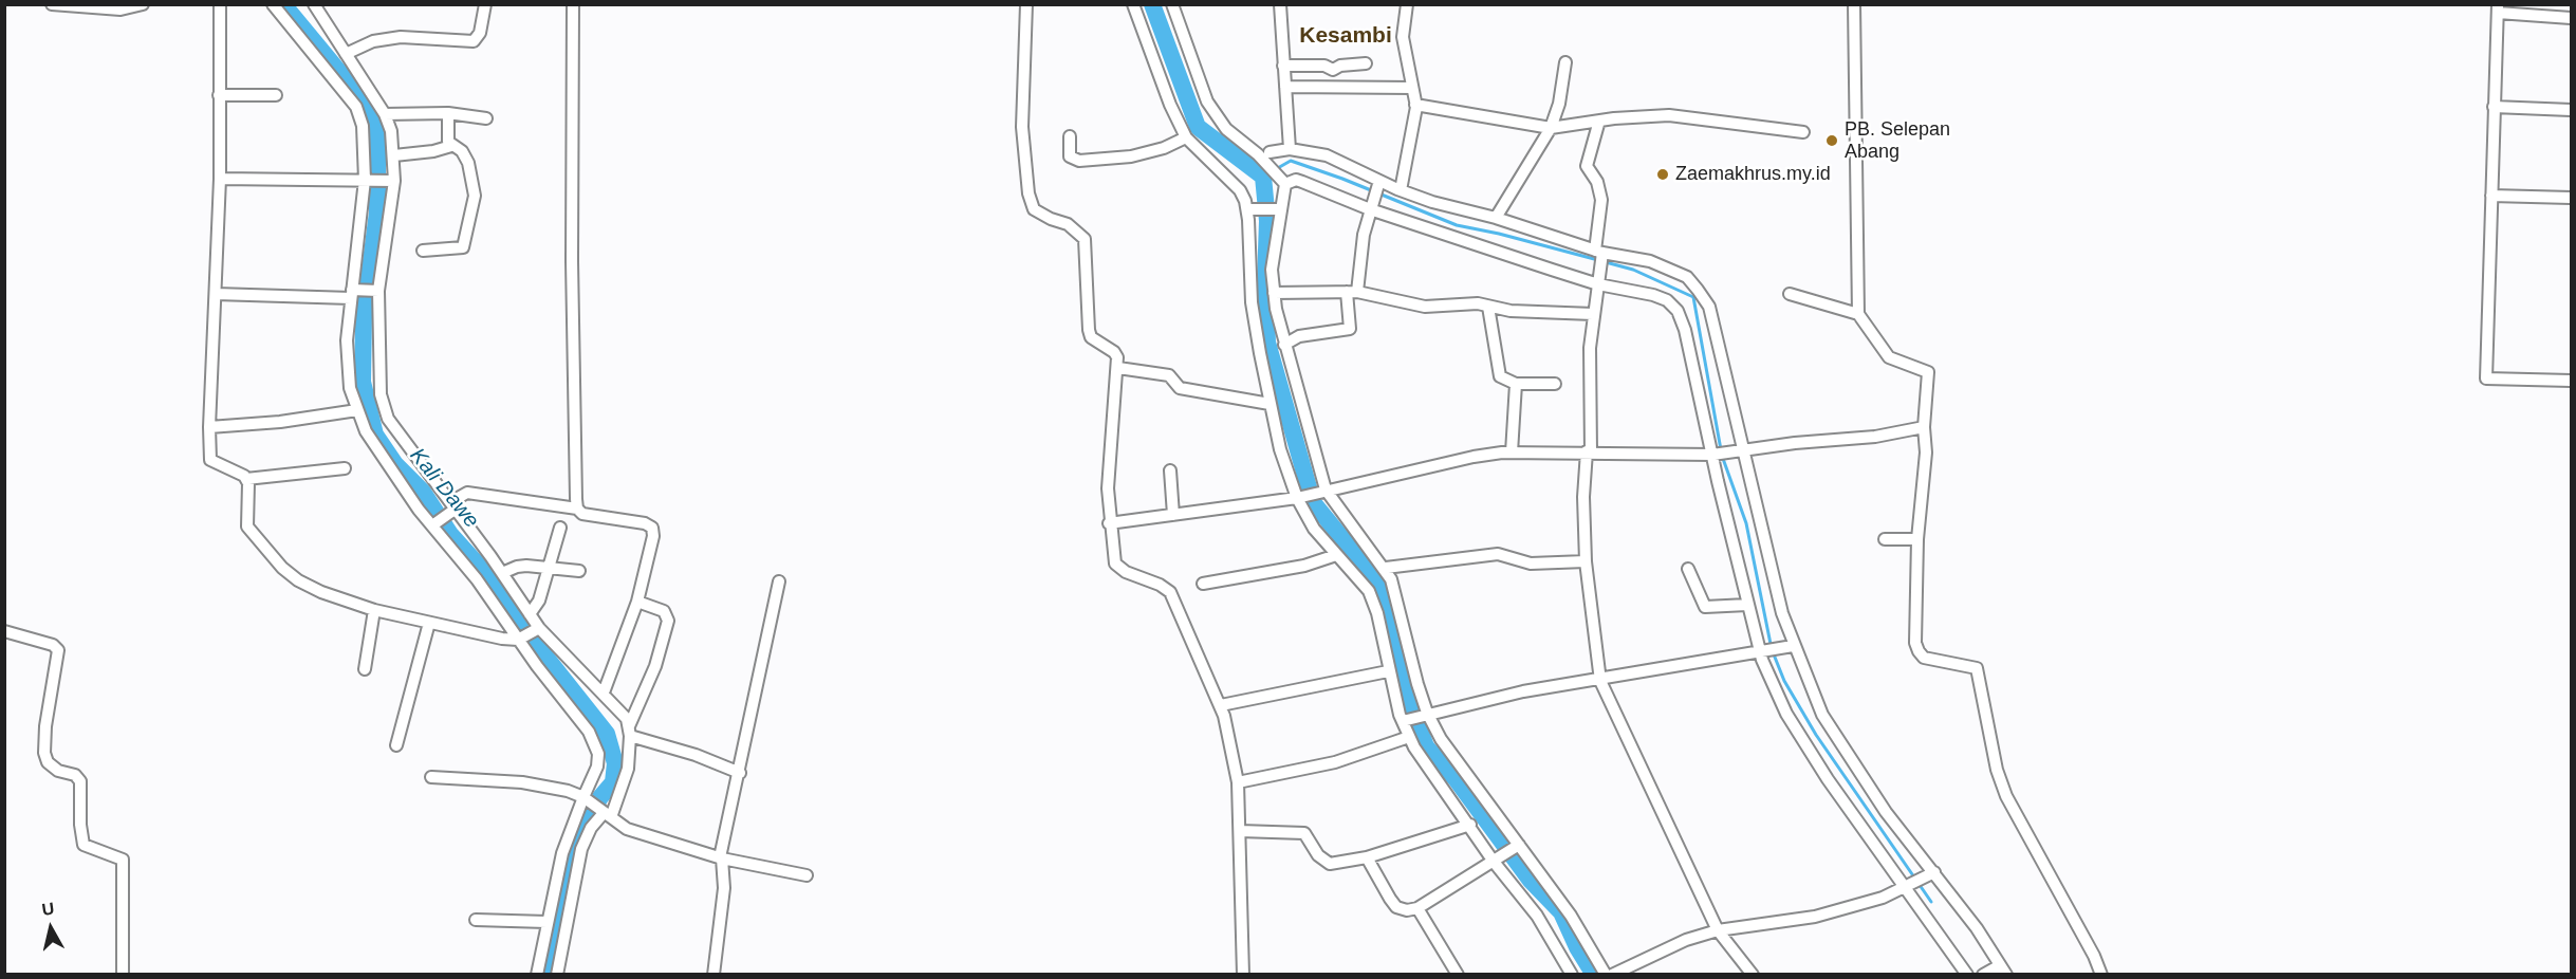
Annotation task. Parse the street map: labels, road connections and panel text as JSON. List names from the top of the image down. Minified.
{"districts":["Kesambi"],"water":["Kali Dawe"],"places":["PB. Selepan Abang","Zaemakhrus.my.id"],"north":"top"}
